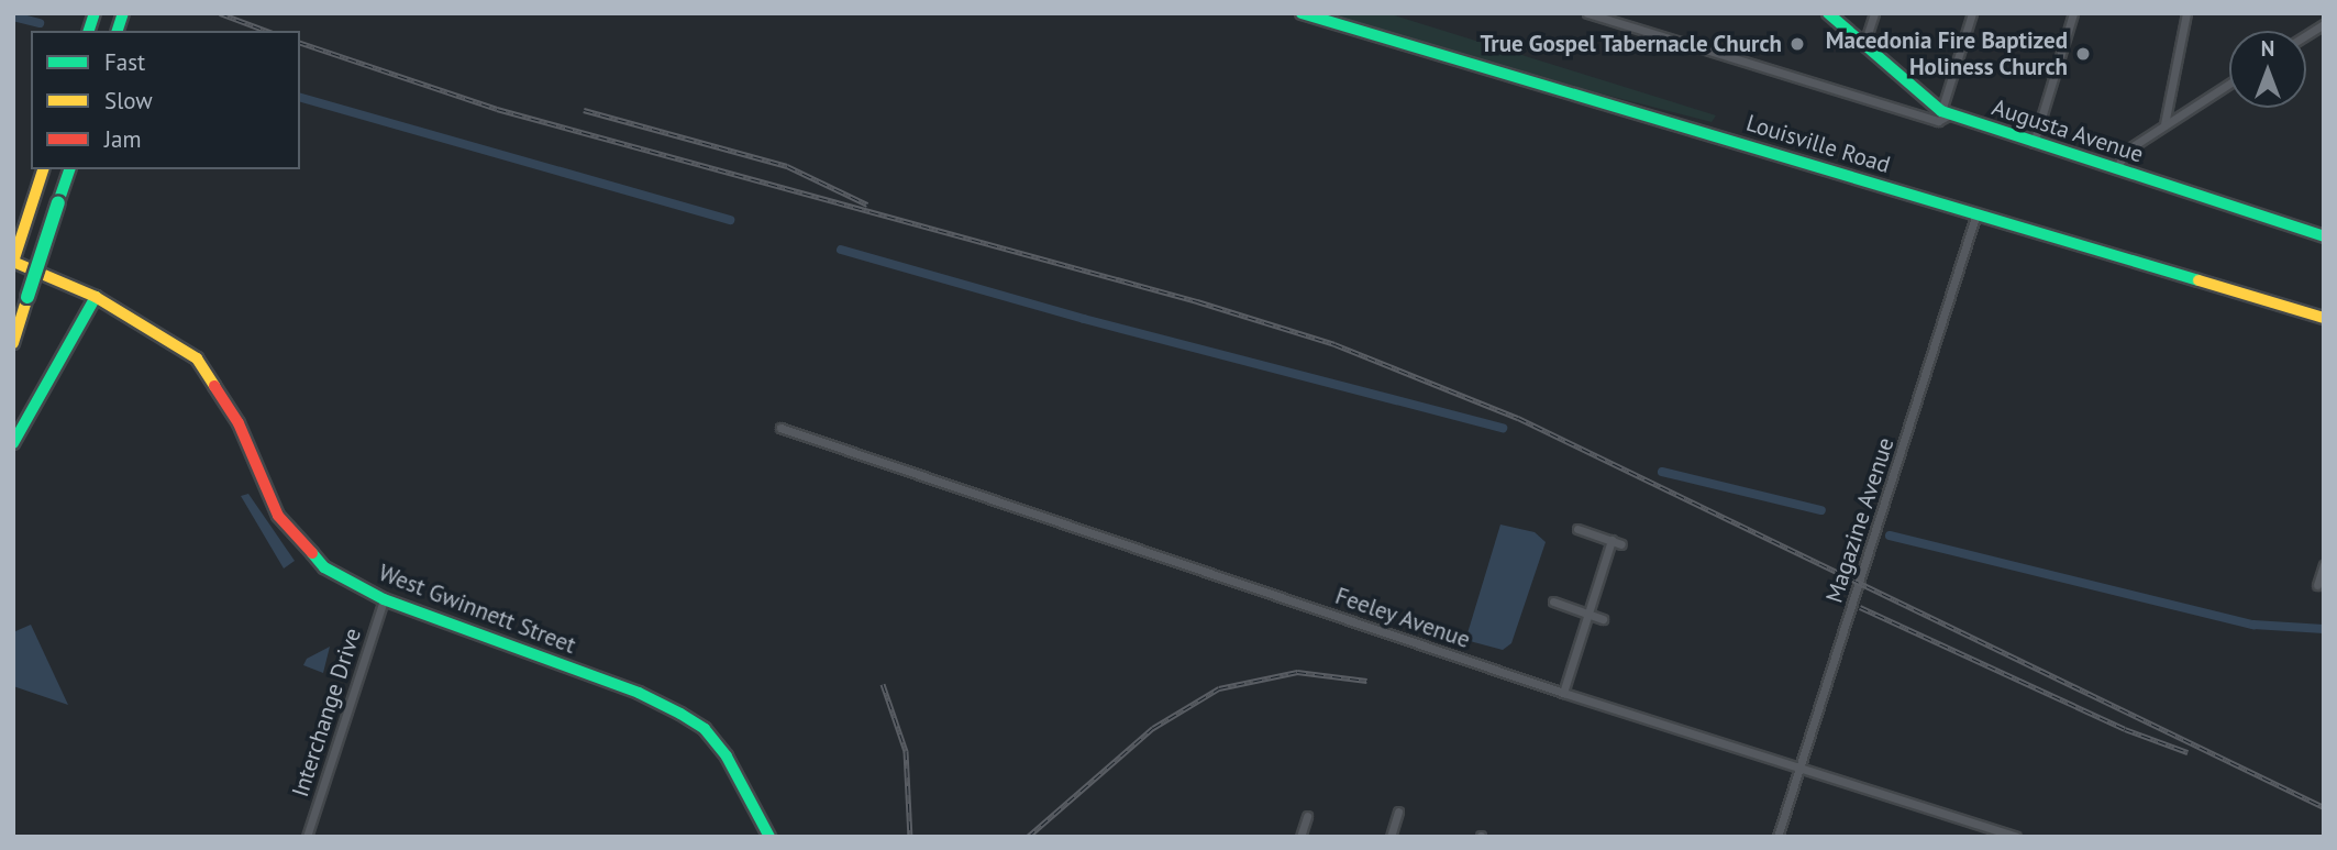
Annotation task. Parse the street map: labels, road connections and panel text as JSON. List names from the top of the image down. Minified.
{"streets":{"main road":["Augusta Avenue","Louisville Road","West Gwinnett Street"],"street":["Magazine Avenue","Feeley Avenue","Interchange Drive"]},"crossings":[["Louisville Road","Magazine Avenue"],["Magazine Avenue","Feeley Avenue"],["West Gwinnett Street","Interchange Drive"]],"places":["True Gospel Tabernacle Church","Macedonia Fire Baptized Holiness Church"],"legend":["Fast","Slow","Jam"],"north":"top"}
